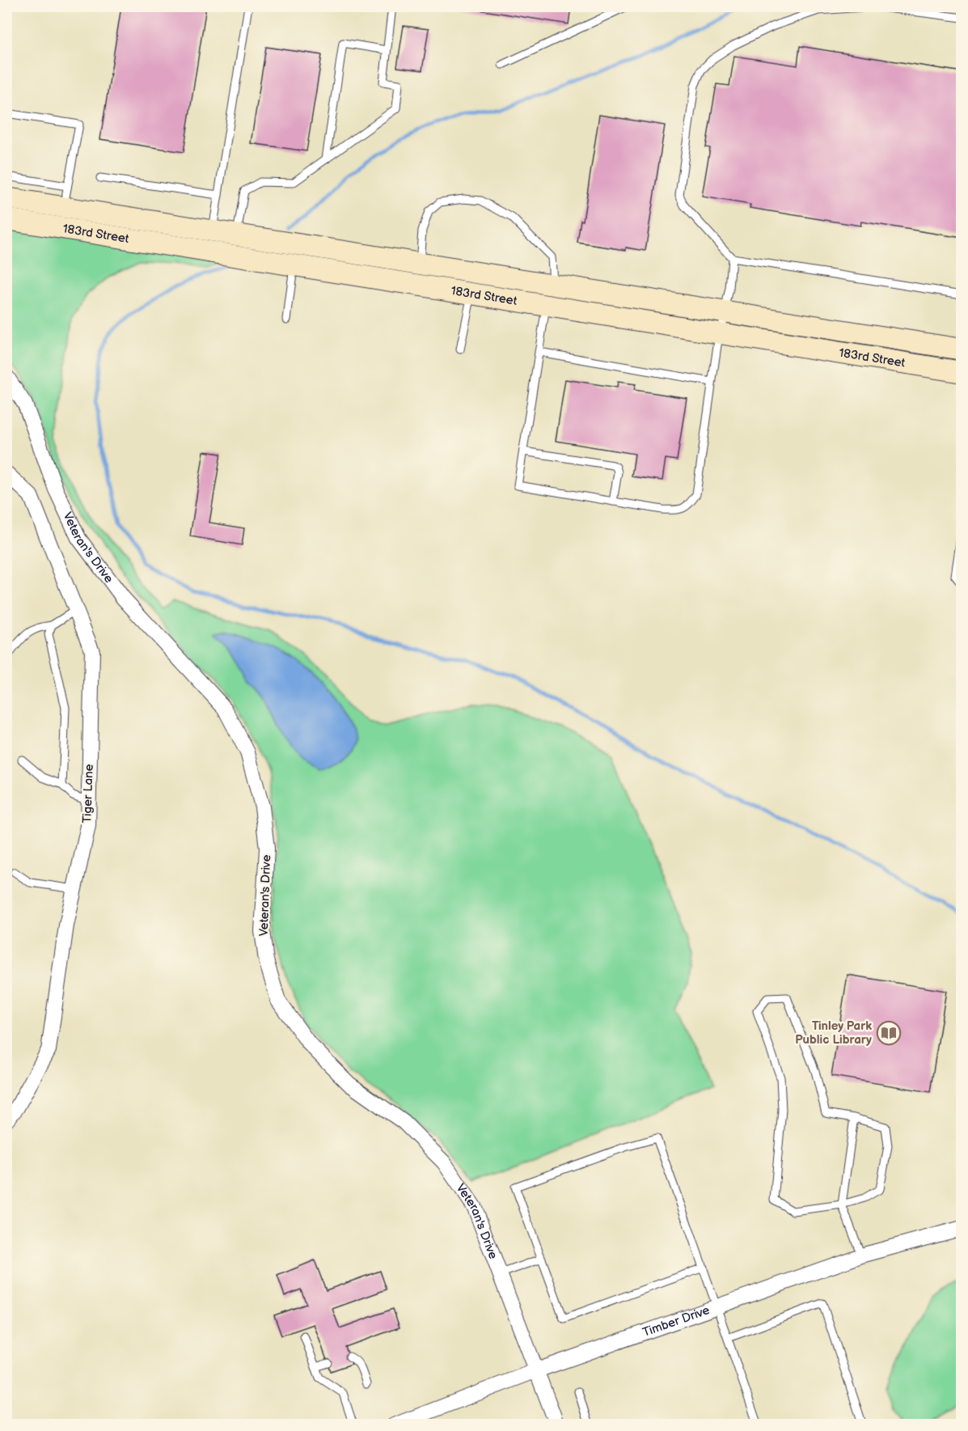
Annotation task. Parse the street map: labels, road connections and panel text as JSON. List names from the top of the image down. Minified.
{"streets":{"street":["183rd Street","Veteran's Drive","Tiger Lane","Timber Drive"]},"crossings":[["Veteran's Drive","Timber Drive"]],"places":{"library":["Tinley Park Public Library"]}}
